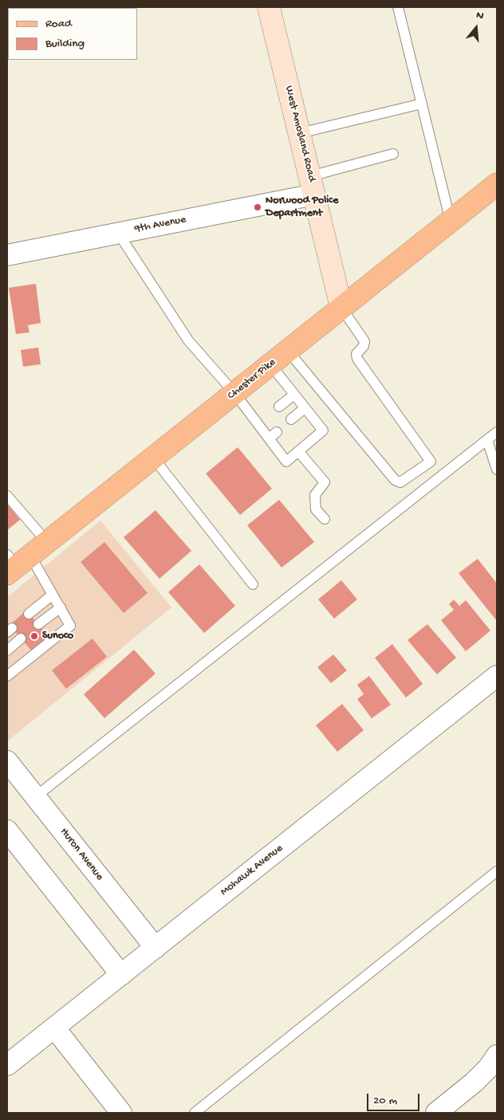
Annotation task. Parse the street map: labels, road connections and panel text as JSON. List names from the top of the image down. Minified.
{"streets":{"main road":["Chester Pike"],"street":["West Amosland Road","9th Avenue","Huron Avenue","Mohawk Avenue"]},"crossings":[["West Amosland Road","9th Avenue"],["West Amosland Road","Chester Pike"],["Huron Avenue","Mohawk Avenue"]],"places":["Norwood Police Department","Sunoco"],"legend":["Road","Building"],"scale_bar":"20 m","north":"top"}
